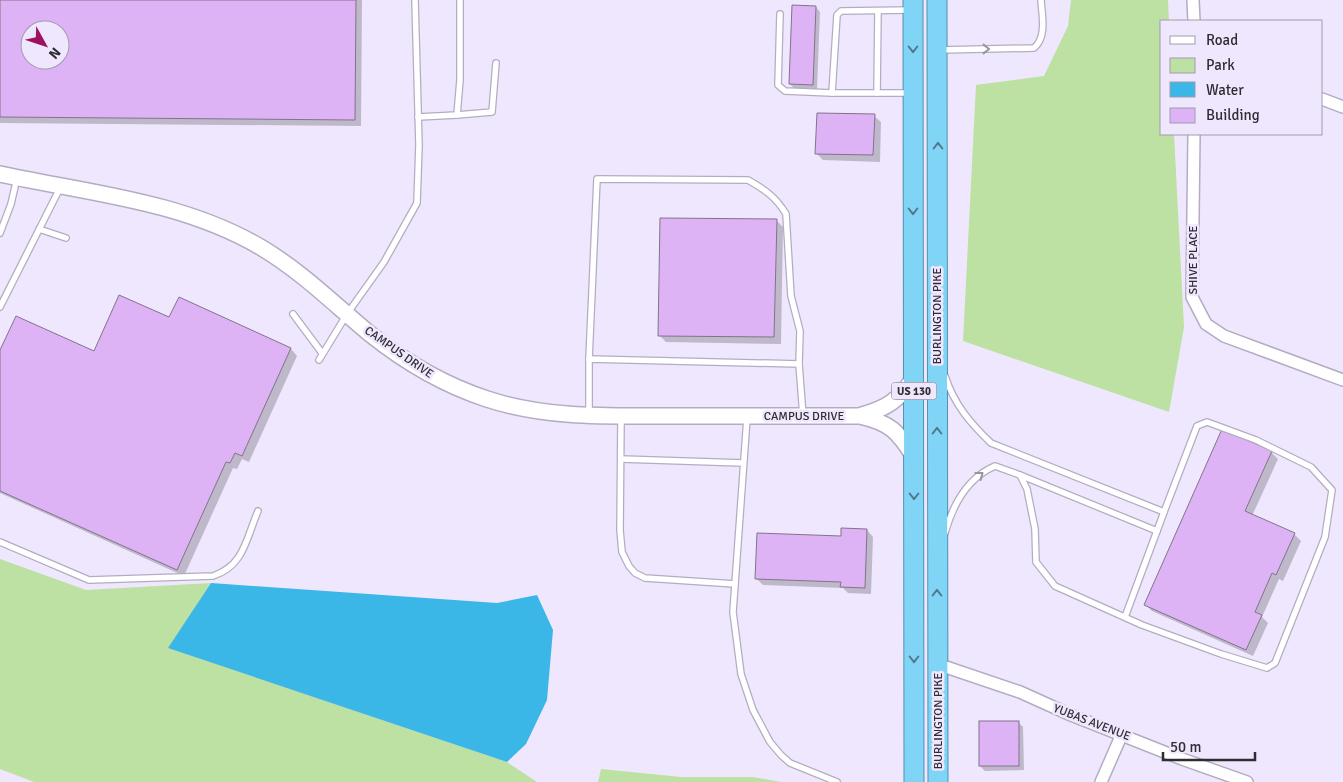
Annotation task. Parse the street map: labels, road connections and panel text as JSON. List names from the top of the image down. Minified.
{"streets":{"highway":["BURLINGTON PIKE","US 130"],"street":["SHIVE PLACE","CAMPUS DRIVE","YUBAS AVENUE"]},"crossings":[["BURLINGTON PIKE","CAMPUS DRIVE"],["BURLINGTON PIKE","YUBAS AVENUE"]],"legend":["Road","Park","Water","Building"],"scale_bar":"50 m","north":"bottom right"}
